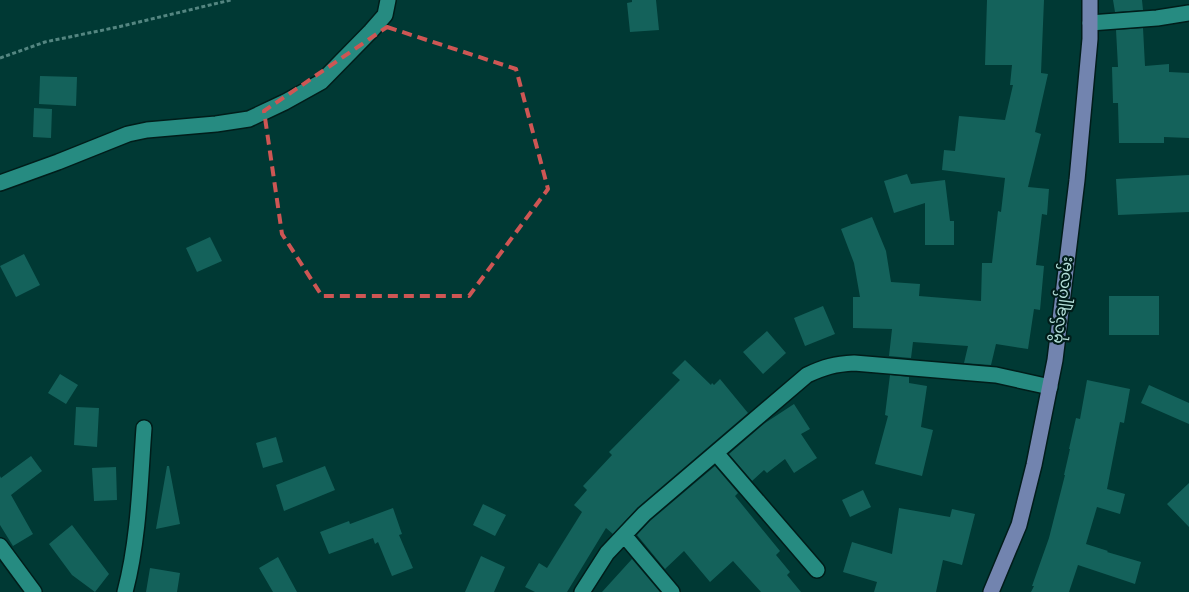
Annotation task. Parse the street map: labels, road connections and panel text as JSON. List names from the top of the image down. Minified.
{"streets":{"main road":["ဗိုလ်‌ချုပ်‌လမ်း"]}}
